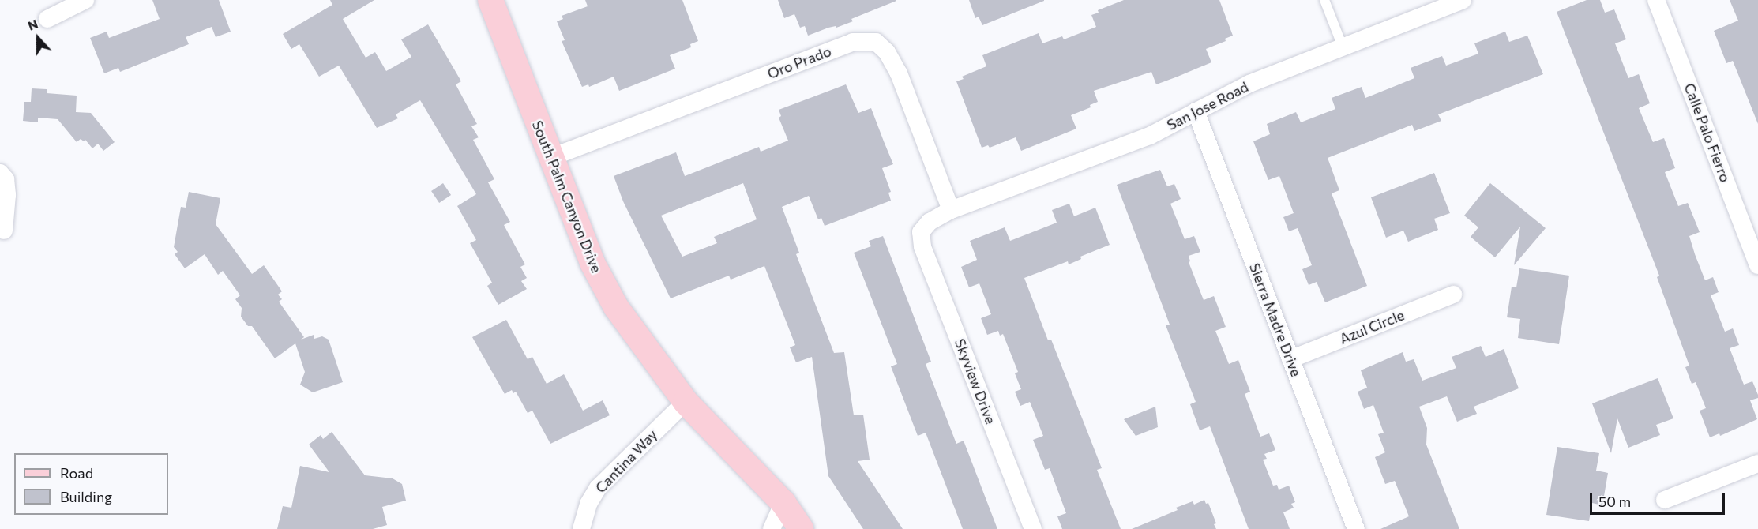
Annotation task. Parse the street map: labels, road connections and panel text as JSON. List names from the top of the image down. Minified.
{"streets":{"street":["Oro Prado","San Jose Road","Calle Palo Fierro","South Palm Canyon Drive","Sierra Madre Drive","Azul Circle","Skyview Drive","Cantina Way"]},"crossings":[["Oro Prado","San Jose Road"],["Oro Prado","South Palm Canyon Drive"],["San Jose Road","Sierra Madre Drive"],["San Jose Road","Skyview Drive"],["South Palm Canyon Drive","Cantina Way"],["Sierra Madre Drive","Azul Circle"]],"legend":["Road","Building"],"scale_bar":"50 m","north":"top"}
